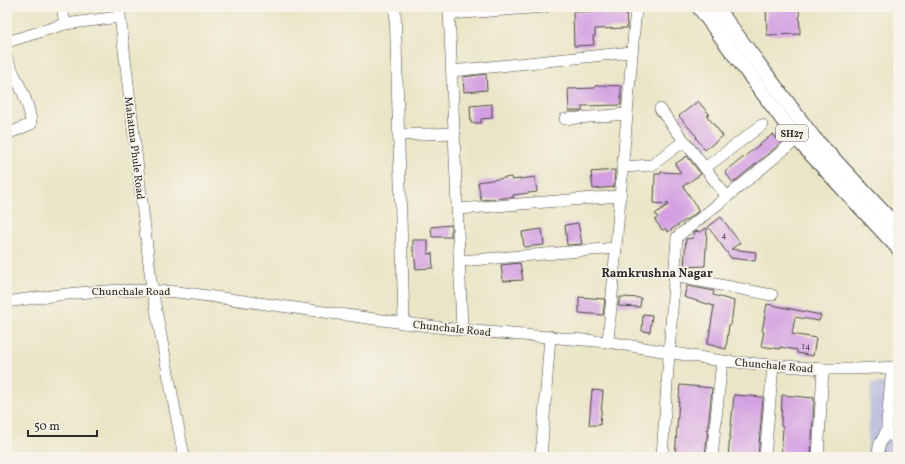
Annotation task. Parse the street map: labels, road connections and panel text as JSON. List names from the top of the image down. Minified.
{"streets":{"main road":["SH27"],"street":["Mahatma Phule Road","Chunchale Road"]},"crossings":[["Mahatma Phule Road","Chunchale Road"]],"districts":["Ramkrushna Nagar"],"house_numbers":["4","14"],"scale_bar":"50 m"}
